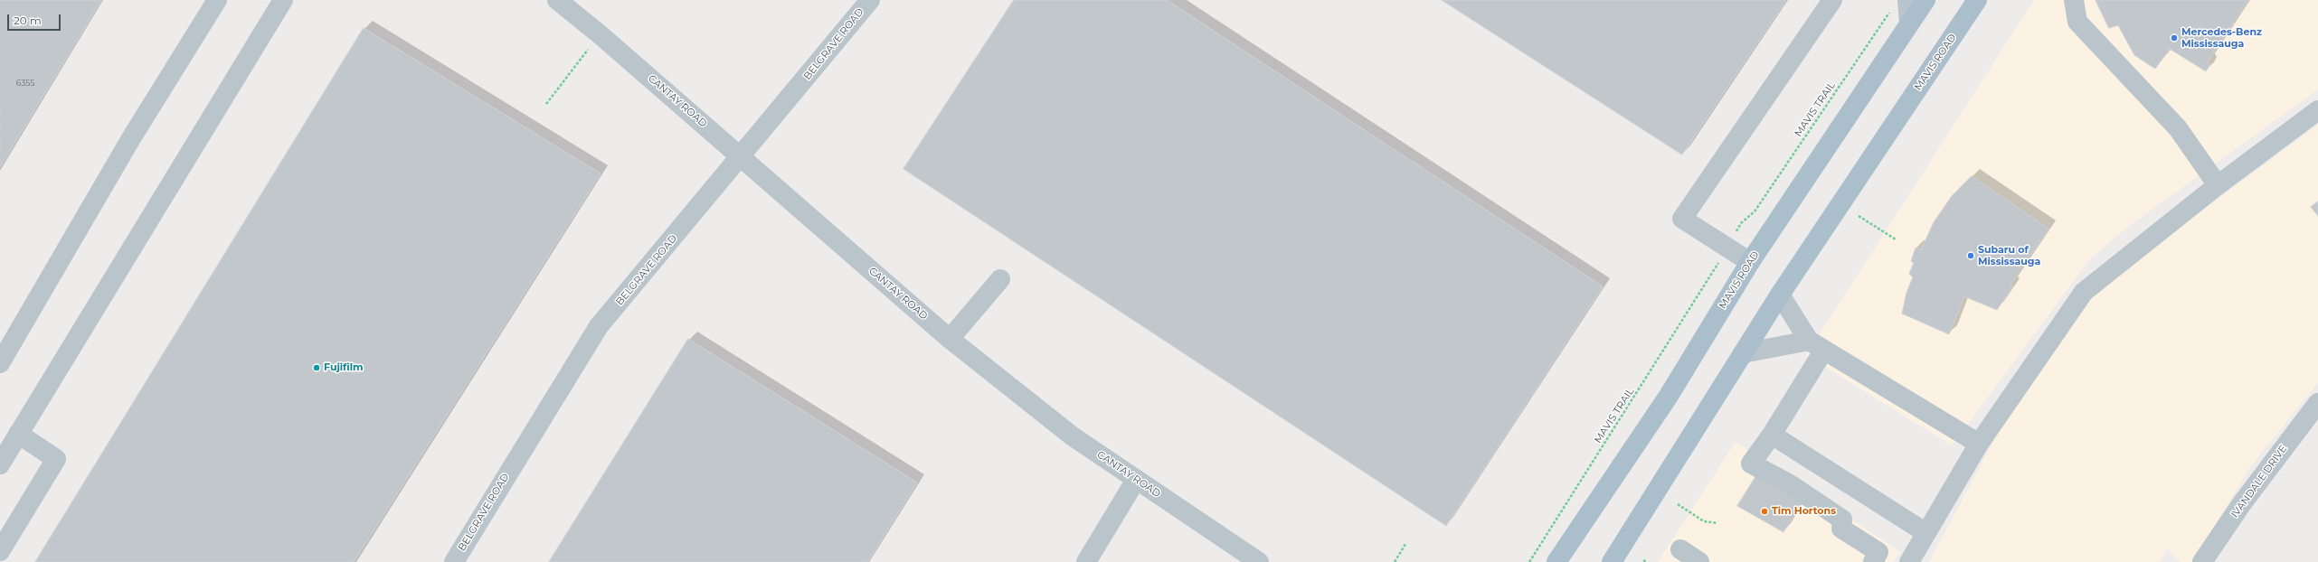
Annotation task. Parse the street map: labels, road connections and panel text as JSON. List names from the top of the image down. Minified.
{"streets":{"main road":["MAVIS ROAD"],"street":["BELGRAVE ROAD","CANTAY ROAD","IVANDALE DRIVE"],"path":["MAVIS TRAIL"]},"crossings":[["BELGRAVE ROAD","CANTAY ROAD"]],"places":["Mercedes-Benz Mississauga","Subaru of Mississauga","Fujifilm","Tim Hortons"],"house_numbers":["6355"],"scale_bar":"20 m"}
